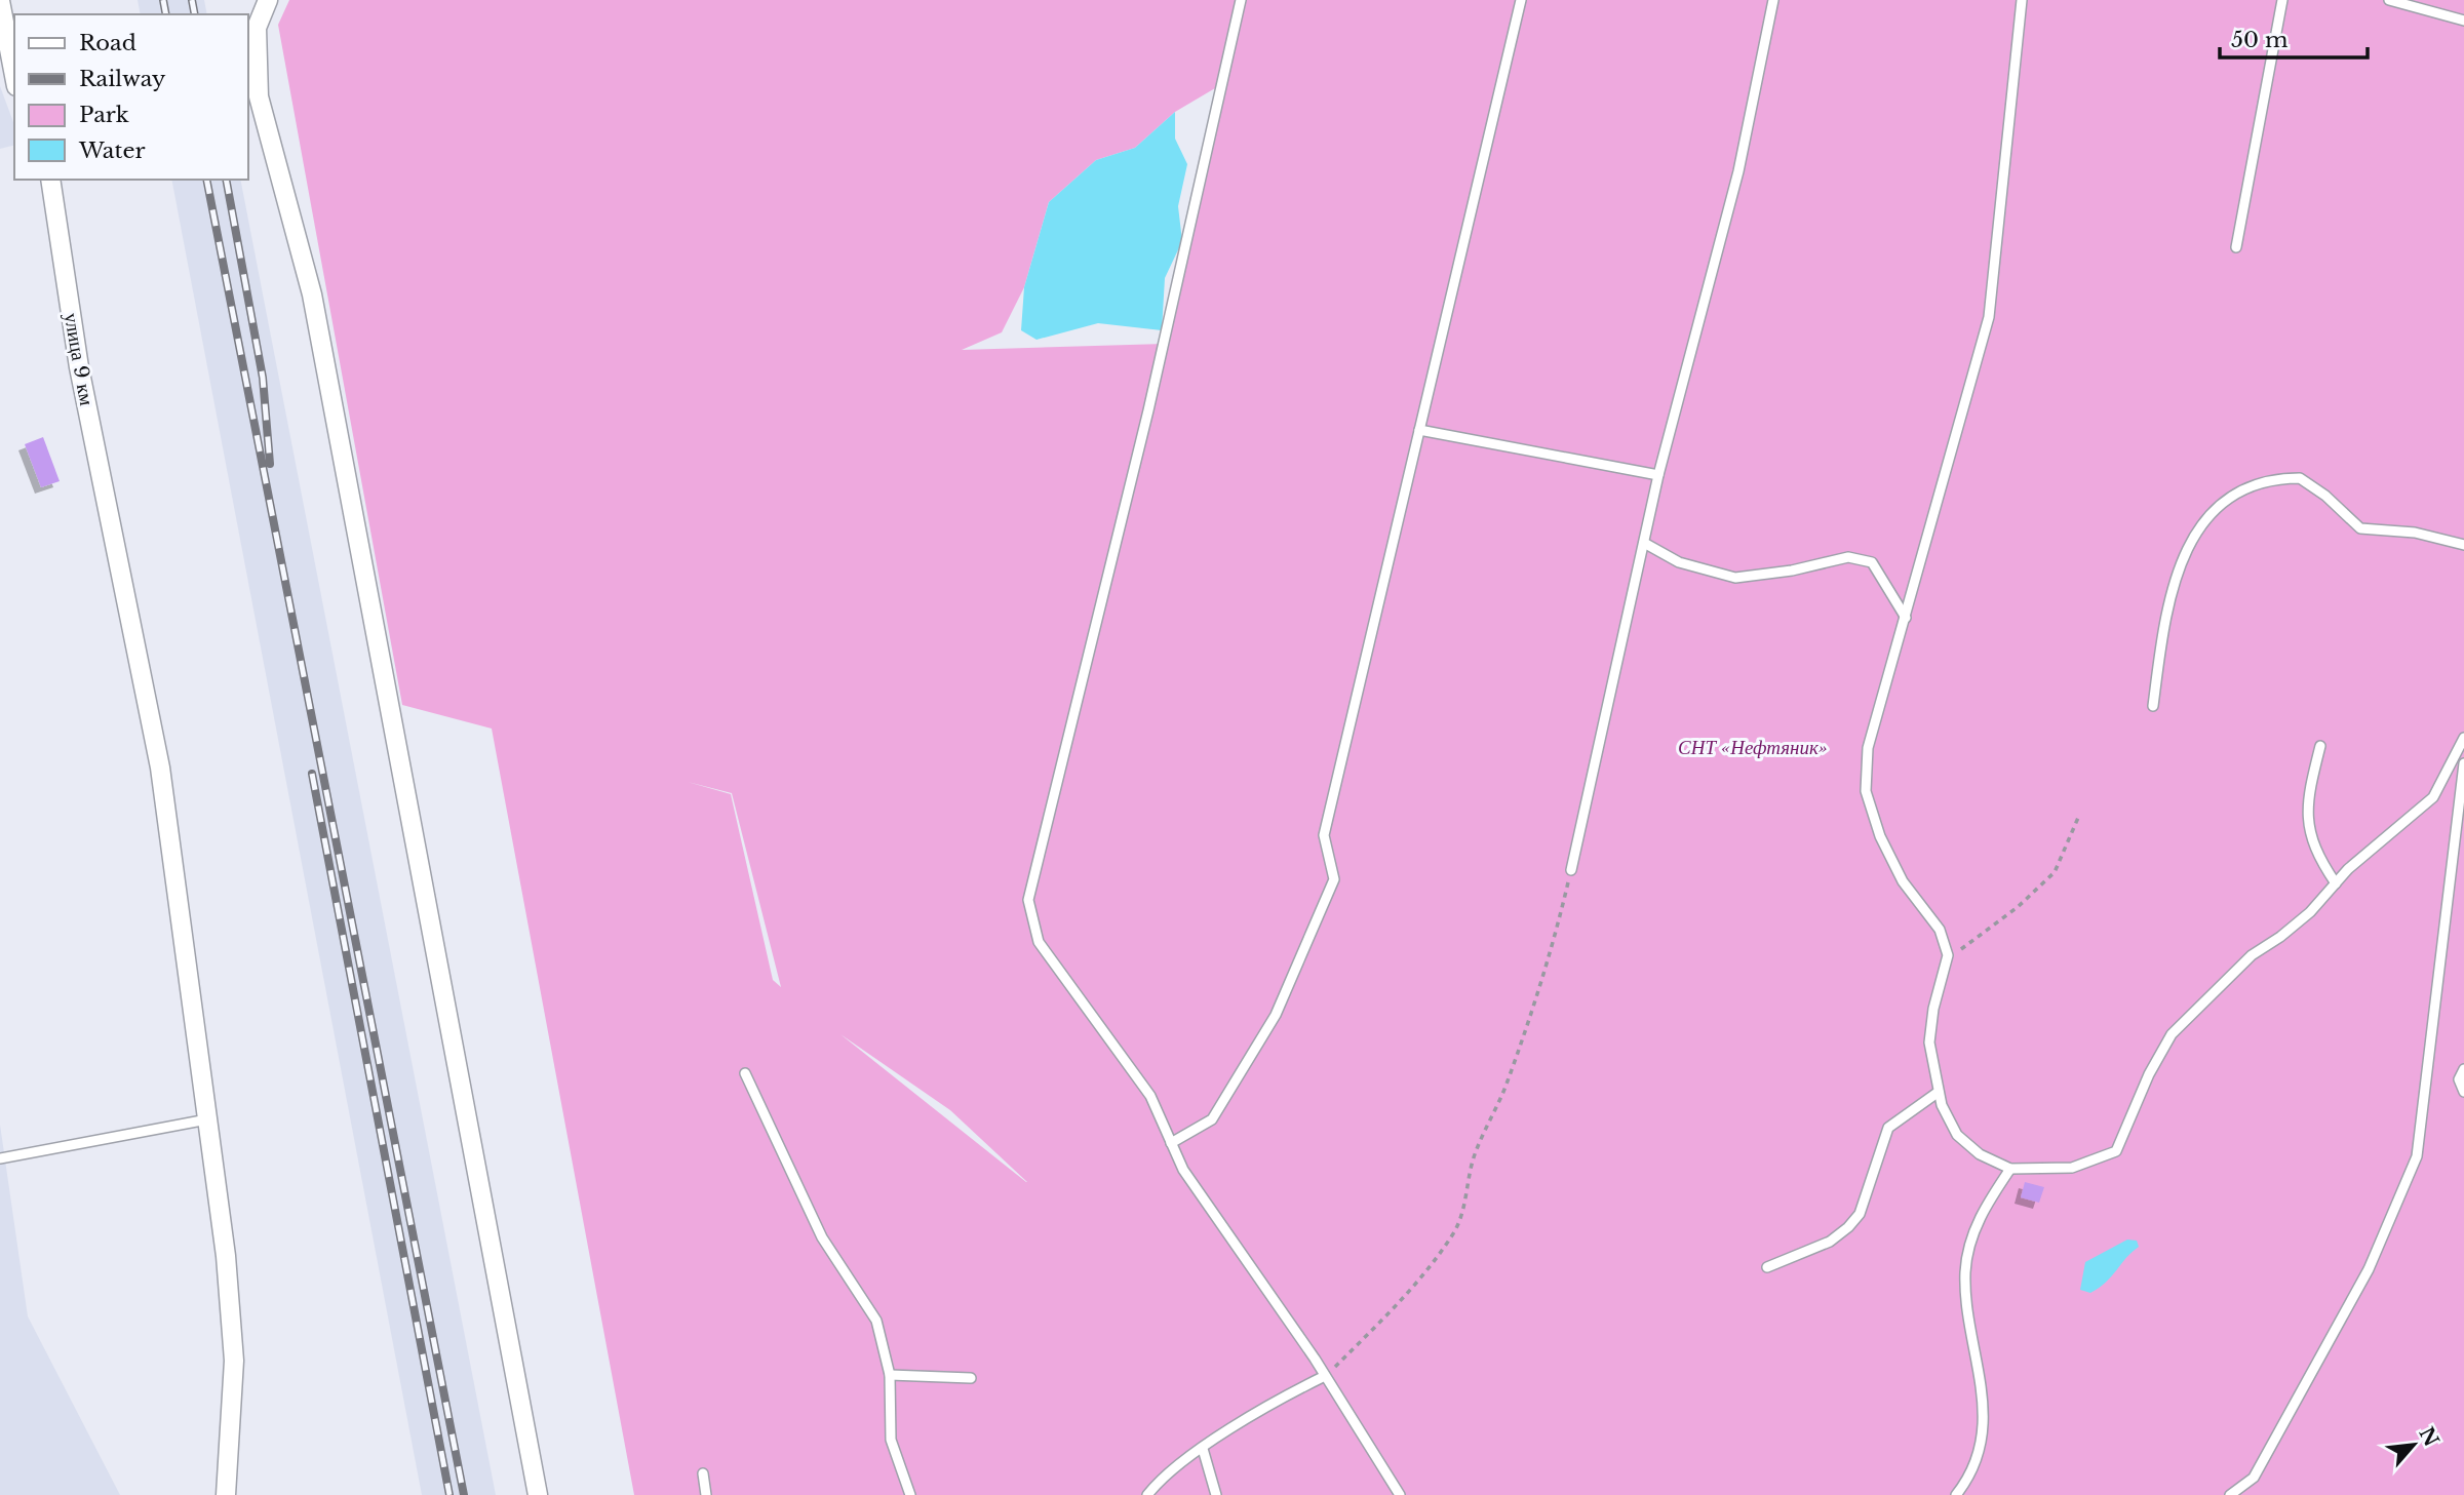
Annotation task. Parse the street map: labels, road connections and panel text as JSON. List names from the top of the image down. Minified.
{"streets":{"street":["улица 9 км"]},"parks":["СНТ «Нефтяник»"],"legend":["Road","Railway","Park","Water"],"scale_bar":"50 m","north":"top right"}
